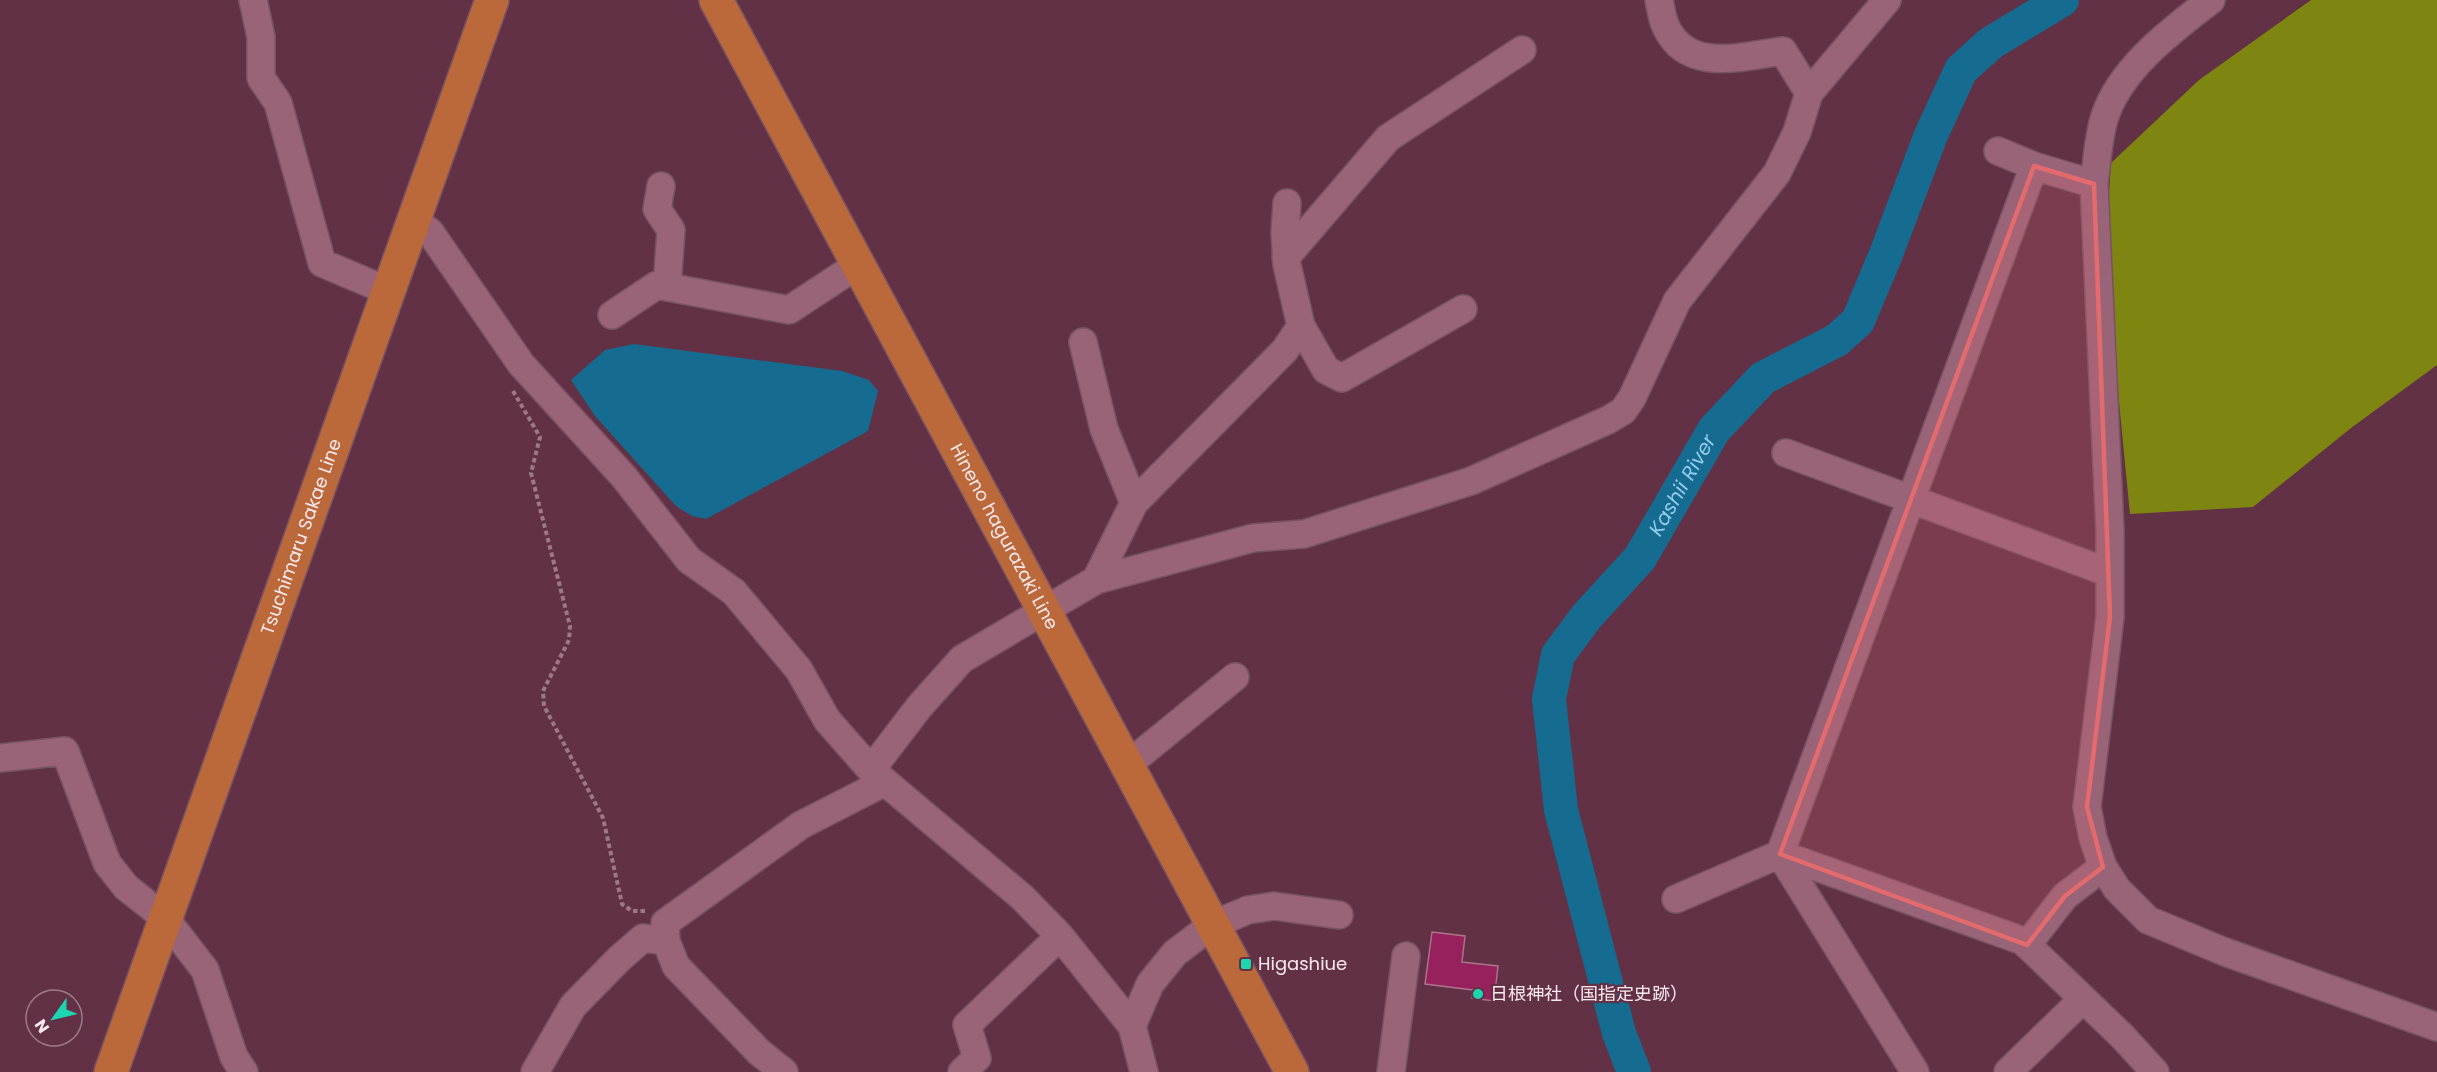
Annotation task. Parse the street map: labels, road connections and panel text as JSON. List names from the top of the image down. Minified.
{"streets":{"main road":["Tsuchimaru Sakae Line","Hineno hagurazaki Line"]},"water":["Kashii River"],"places":{"transit":["Higashiue"],"other":["日根神社（国指定史跡）"]},"north":"bottom left"}
